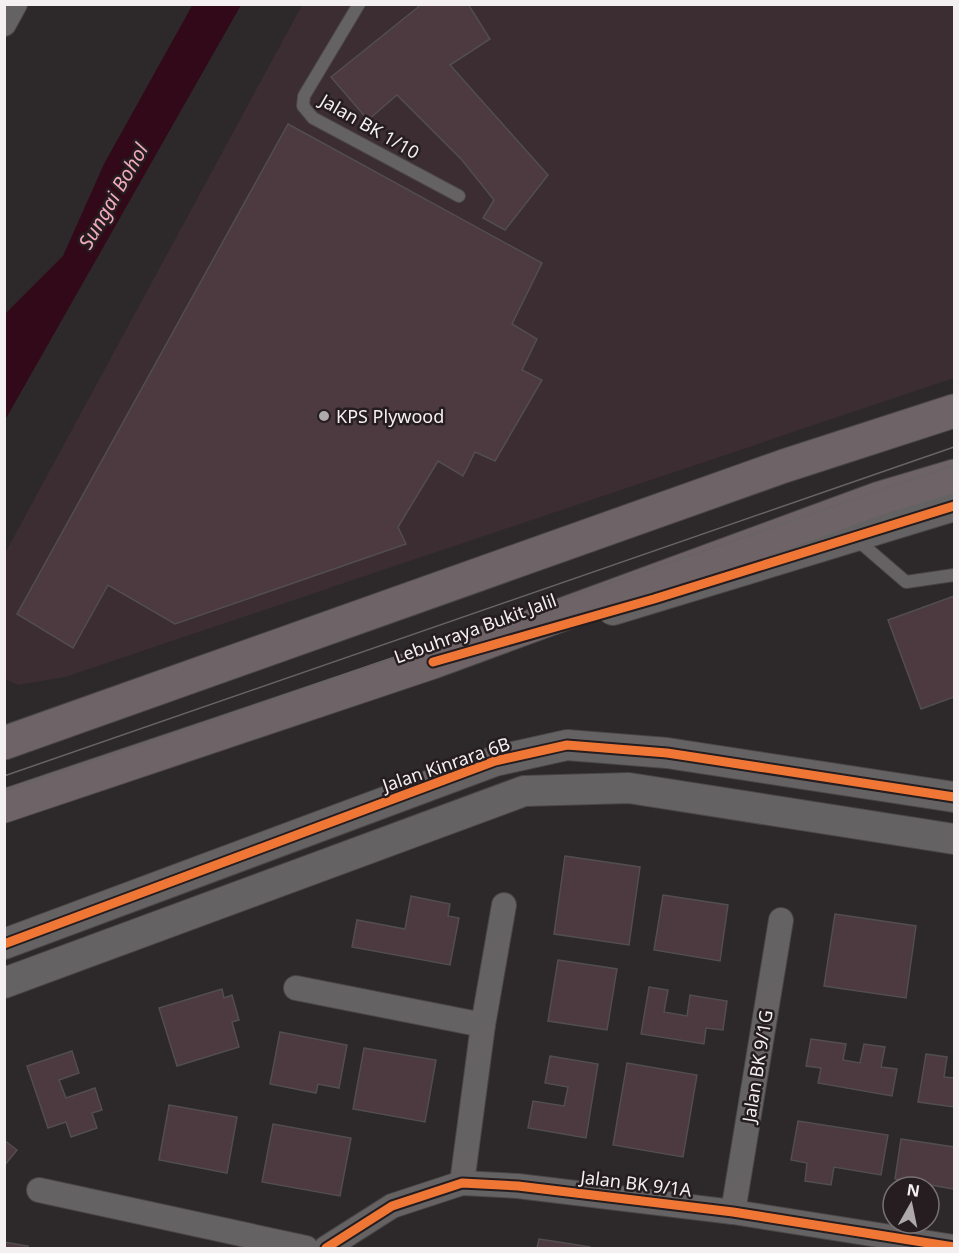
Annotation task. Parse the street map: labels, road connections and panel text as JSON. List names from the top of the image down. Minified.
{"streets":{"highway":["Lebuhraya Bukit Jalil"],"street":["Jalan Kinrara 6B","Jalan BK 9/1G","Jalan BK 9/1A"],"lane":["Jalan BK 1/10"]},"crossings":[["Jalan BK 9/1G","Jalan BK 9/1A"]],"water":["Sungai Bohol"],"places":["KPS Plywood"],"north":"top"}
